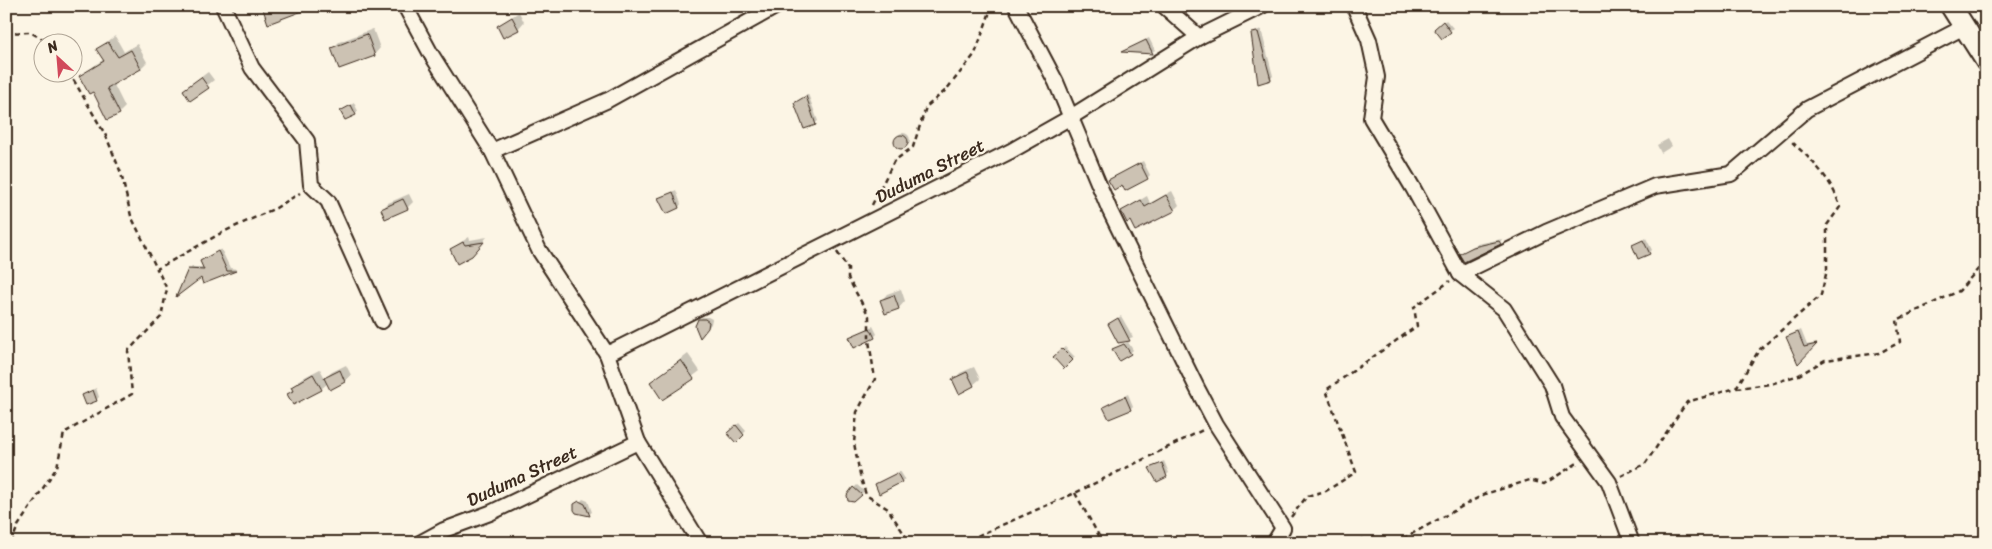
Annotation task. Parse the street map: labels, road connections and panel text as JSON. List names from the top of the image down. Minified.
{"streets":{"street":["Duduma Street"]},"north":"top left"}
